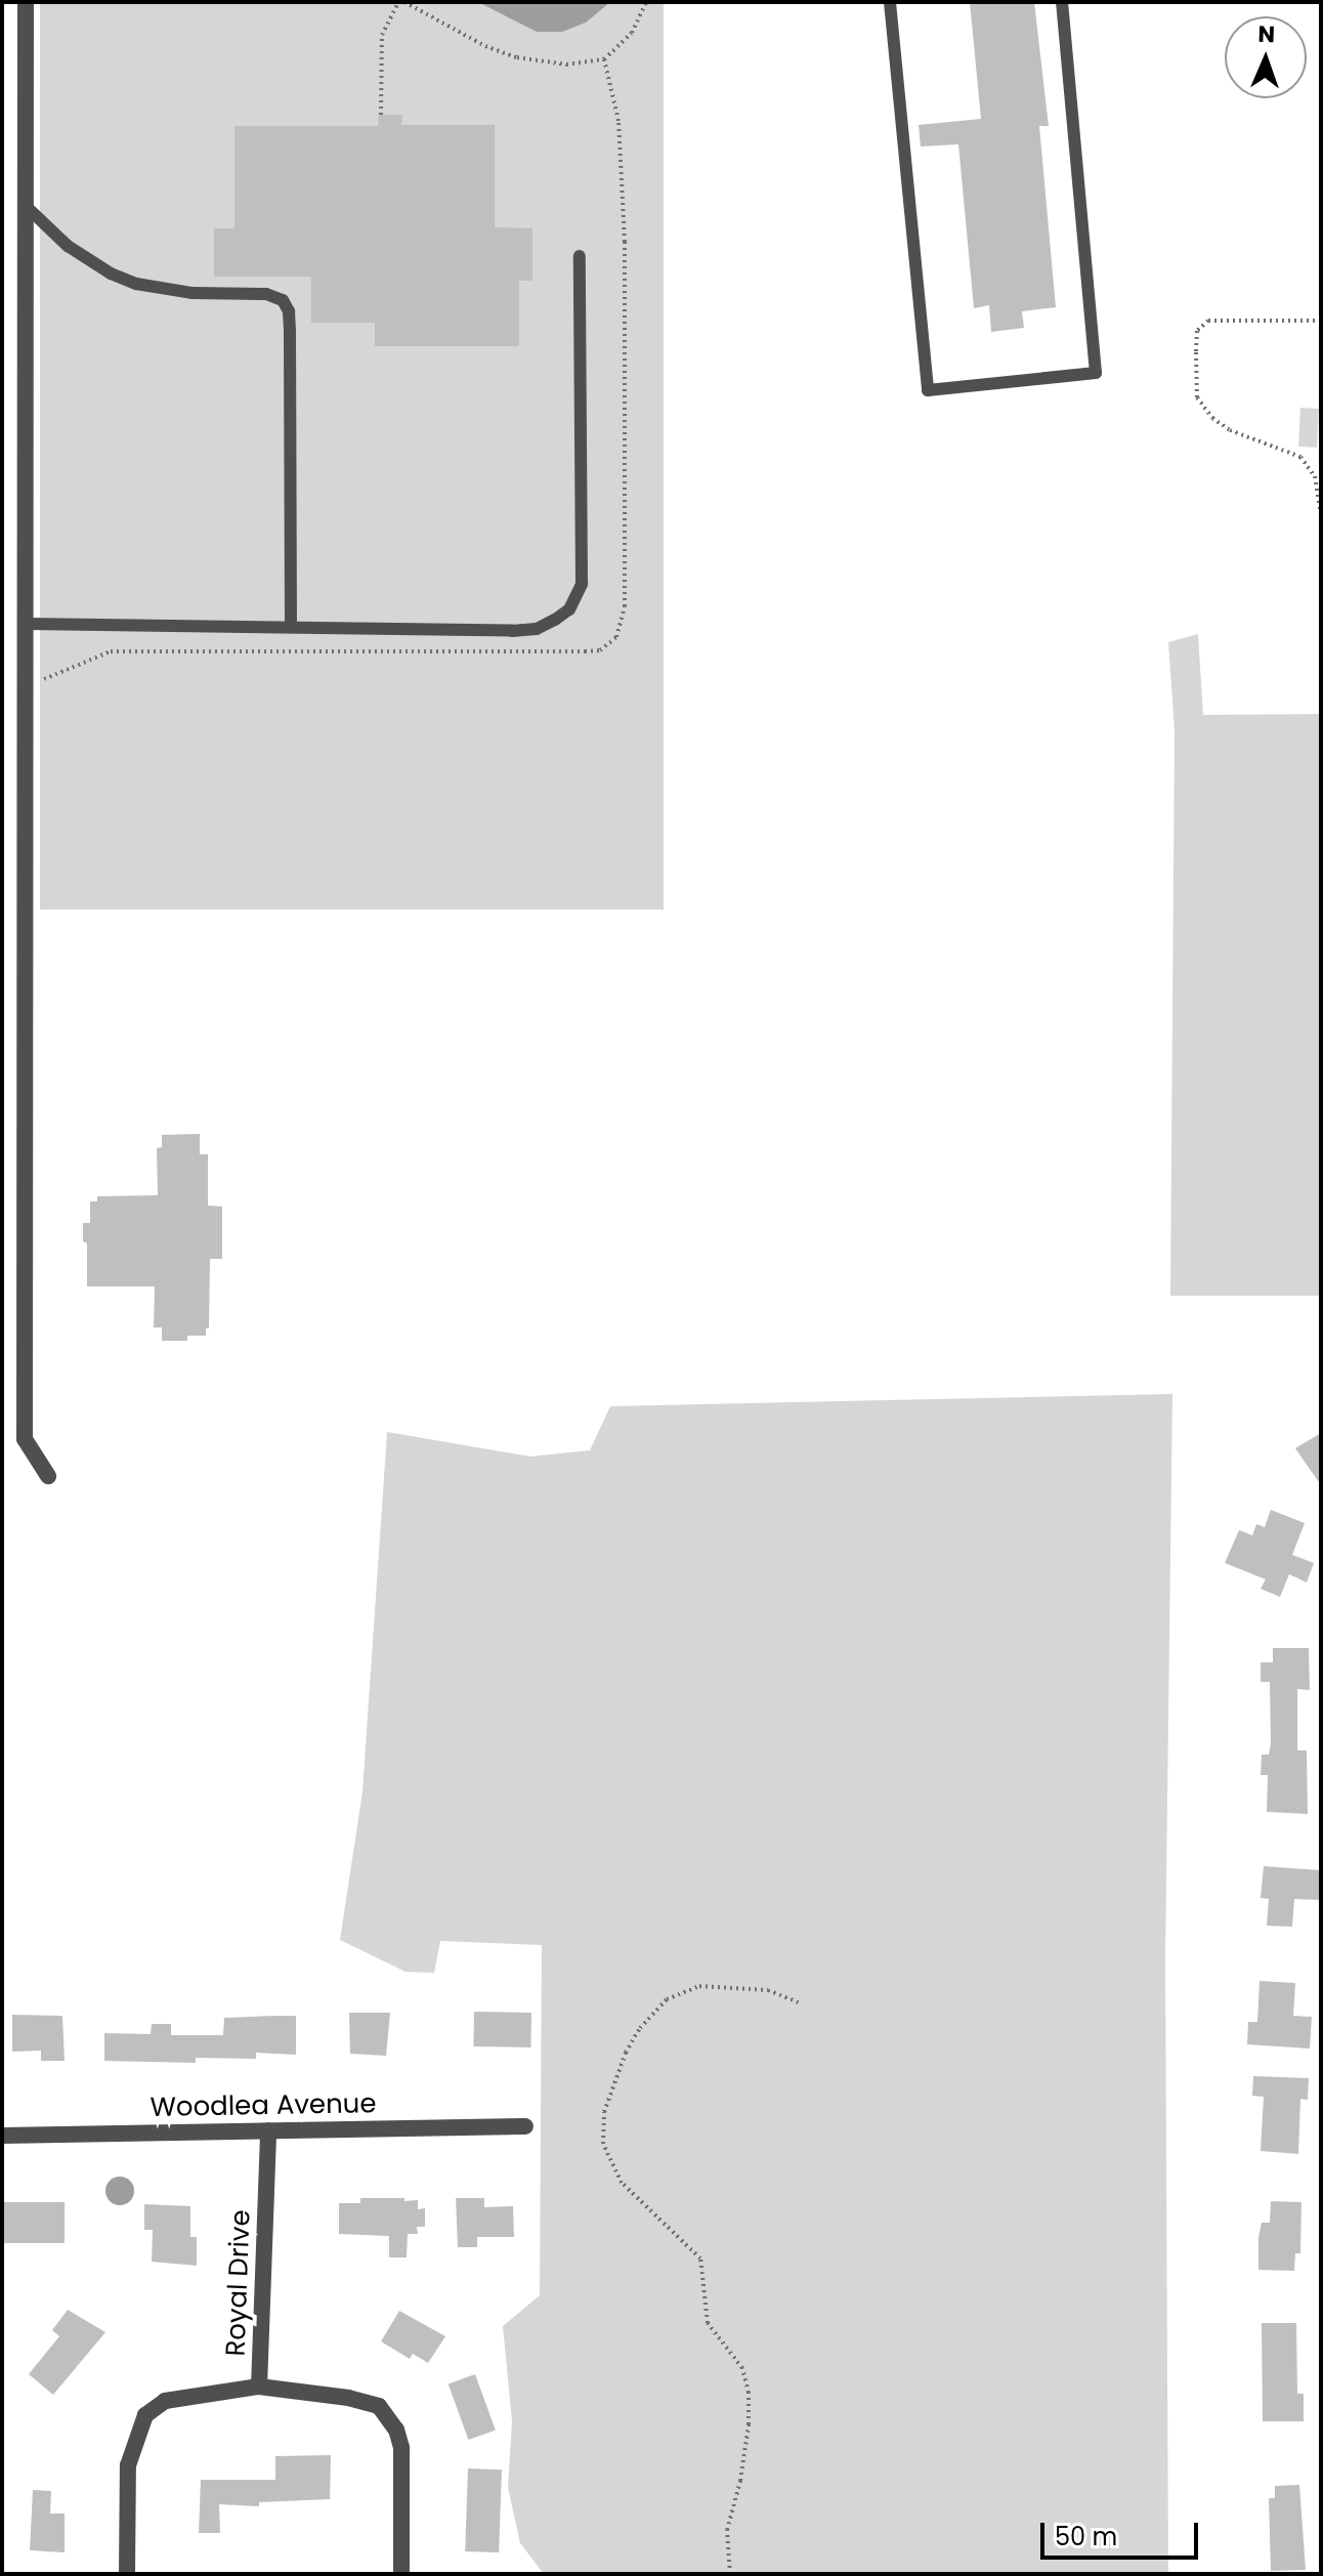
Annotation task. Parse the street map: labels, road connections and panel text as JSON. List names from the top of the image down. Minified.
{"streets":{"street":["Woodlea Avenue","Royal Drive"]},"crossings":[["Woodlea Avenue","Royal Drive"]],"scale_bar":"50 m","north":"top"}
